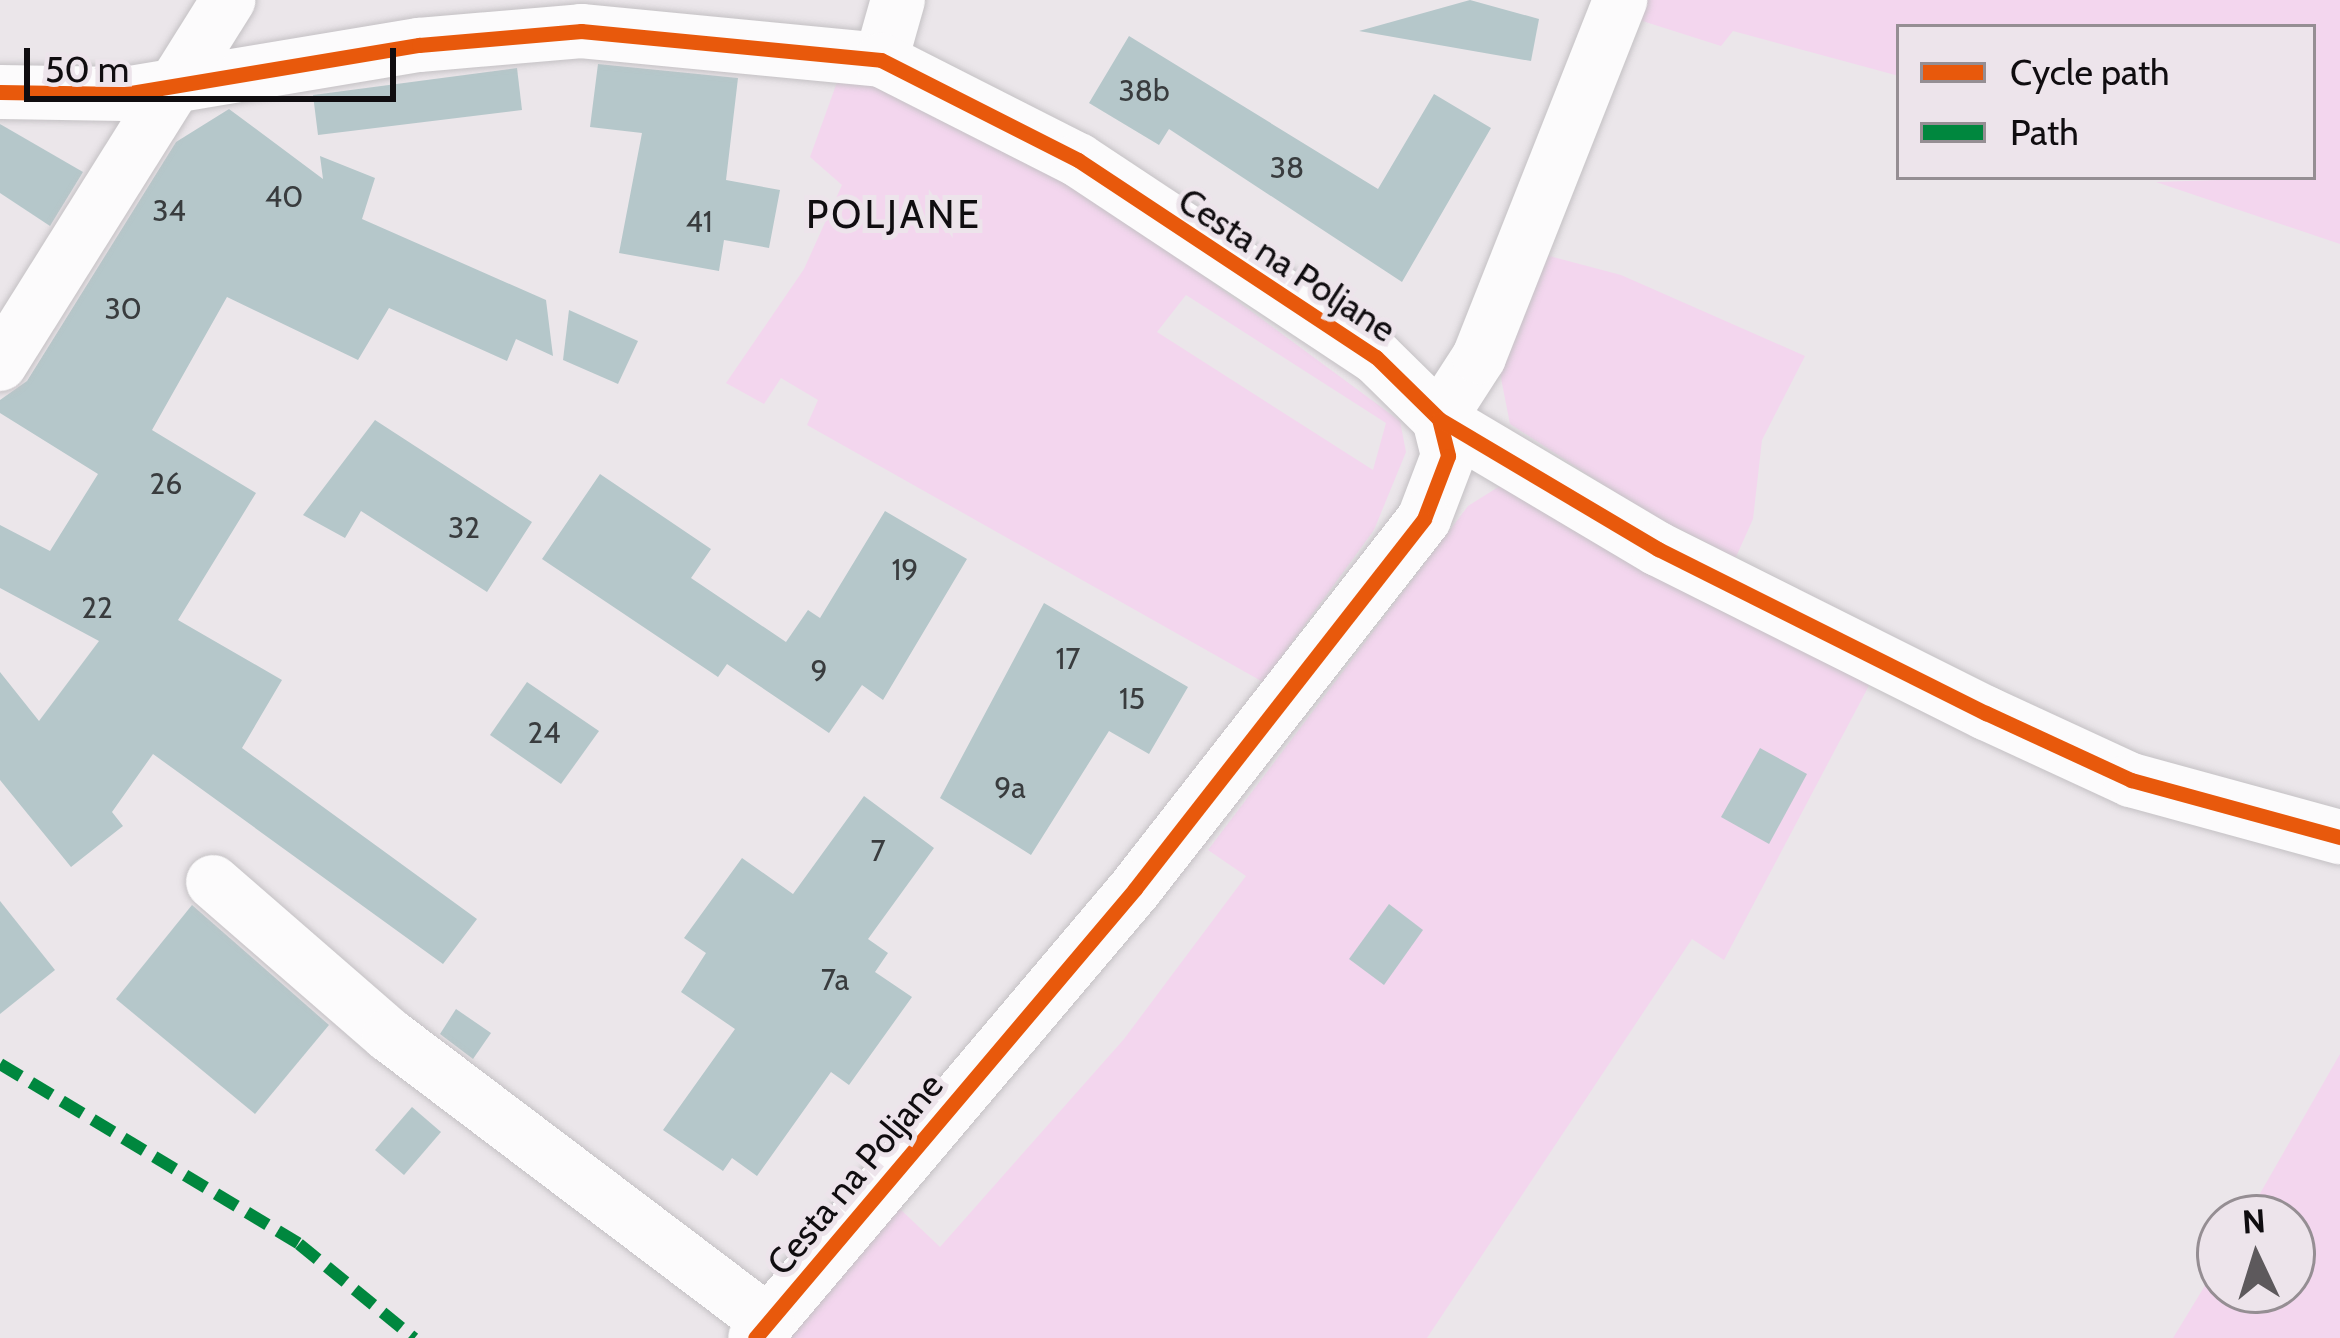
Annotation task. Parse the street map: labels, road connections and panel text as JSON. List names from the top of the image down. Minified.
{"streets":{"street":["Cesta na Poljane"]},"districts":["POLJANE"],"house_numbers":["38b","38","40","34","41","30","26","32","19","22","17","9","15","24","9a","7","7a"],"legend":["Cycle path","Path"],"scale_bar":"50 m","north":"top"}
